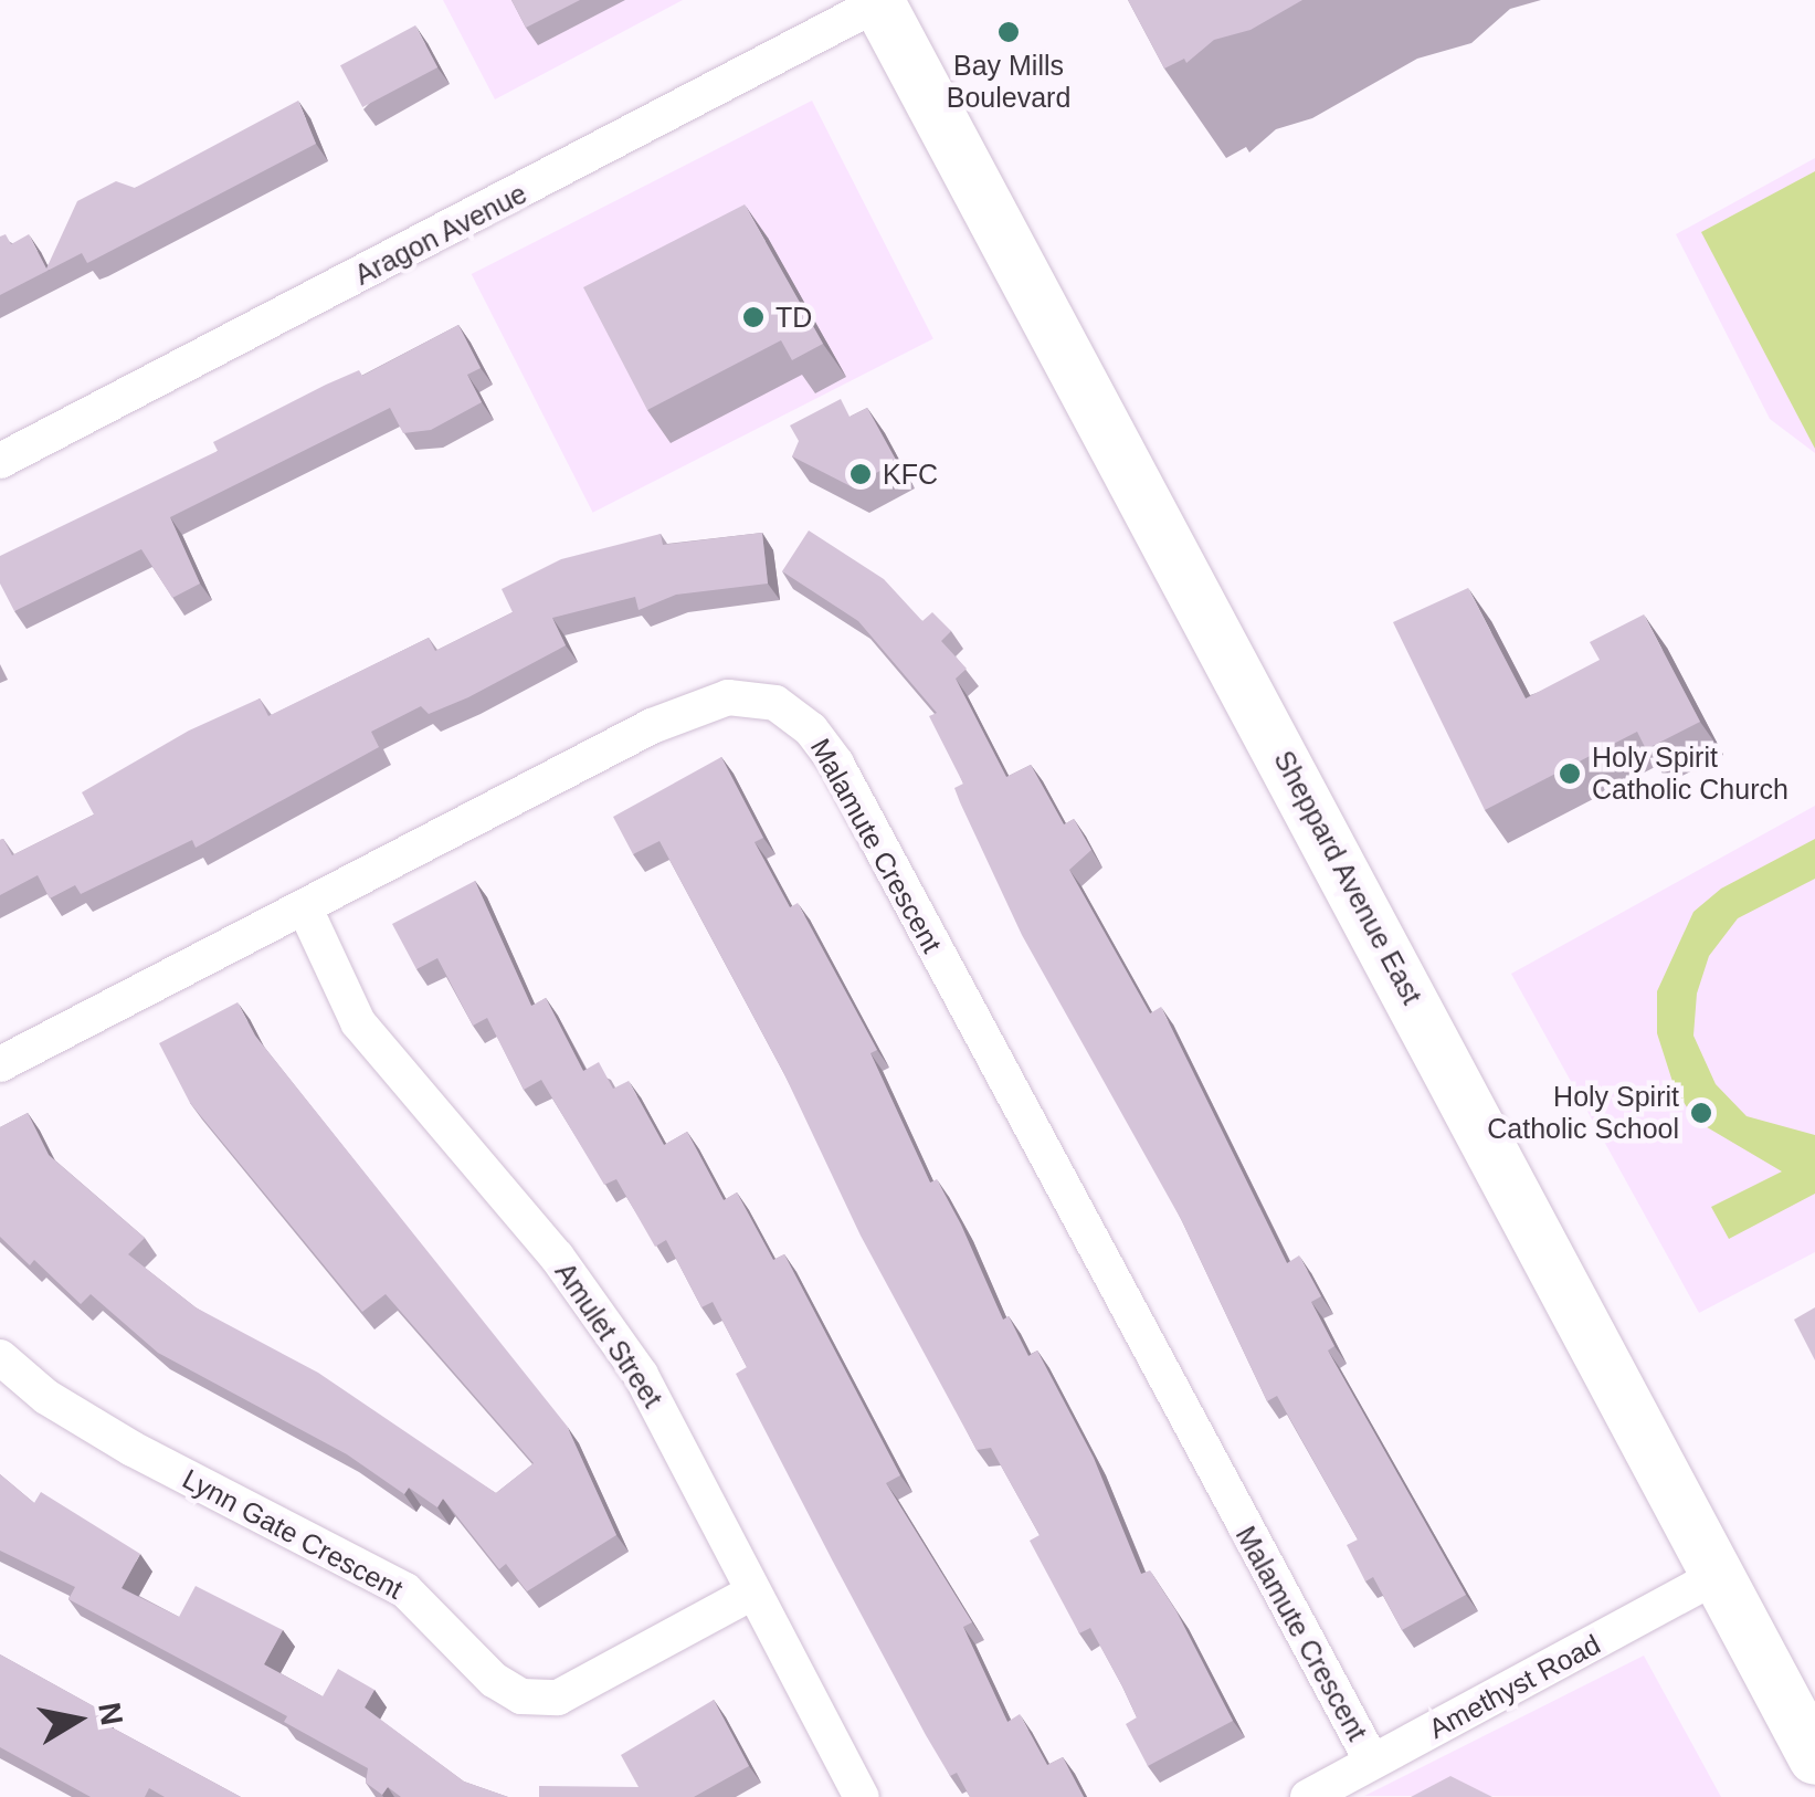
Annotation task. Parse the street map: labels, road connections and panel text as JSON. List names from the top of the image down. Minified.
{"streets":{"main road":["Sheppard Avenue East"],"street":["Aragon Avenue","Malamute Crescent","Amulet Street","Lynn Gate Crescent","Amethyst Road"]},"crossings":[["Aragon Avenue","Sheppard Avenue East"],["Malamute Crescent","Amulet Street"],["Malamute Crescent","Amethyst Road"],["Sheppard Avenue East","Amethyst Road"],["Amulet Street","Lynn Gate Crescent"]],"places":["Bay Mills Boulevard","TD","KFC","Holy Spirit Catholic Church","Holy Spirit Catholic School"],"north":"right"}
